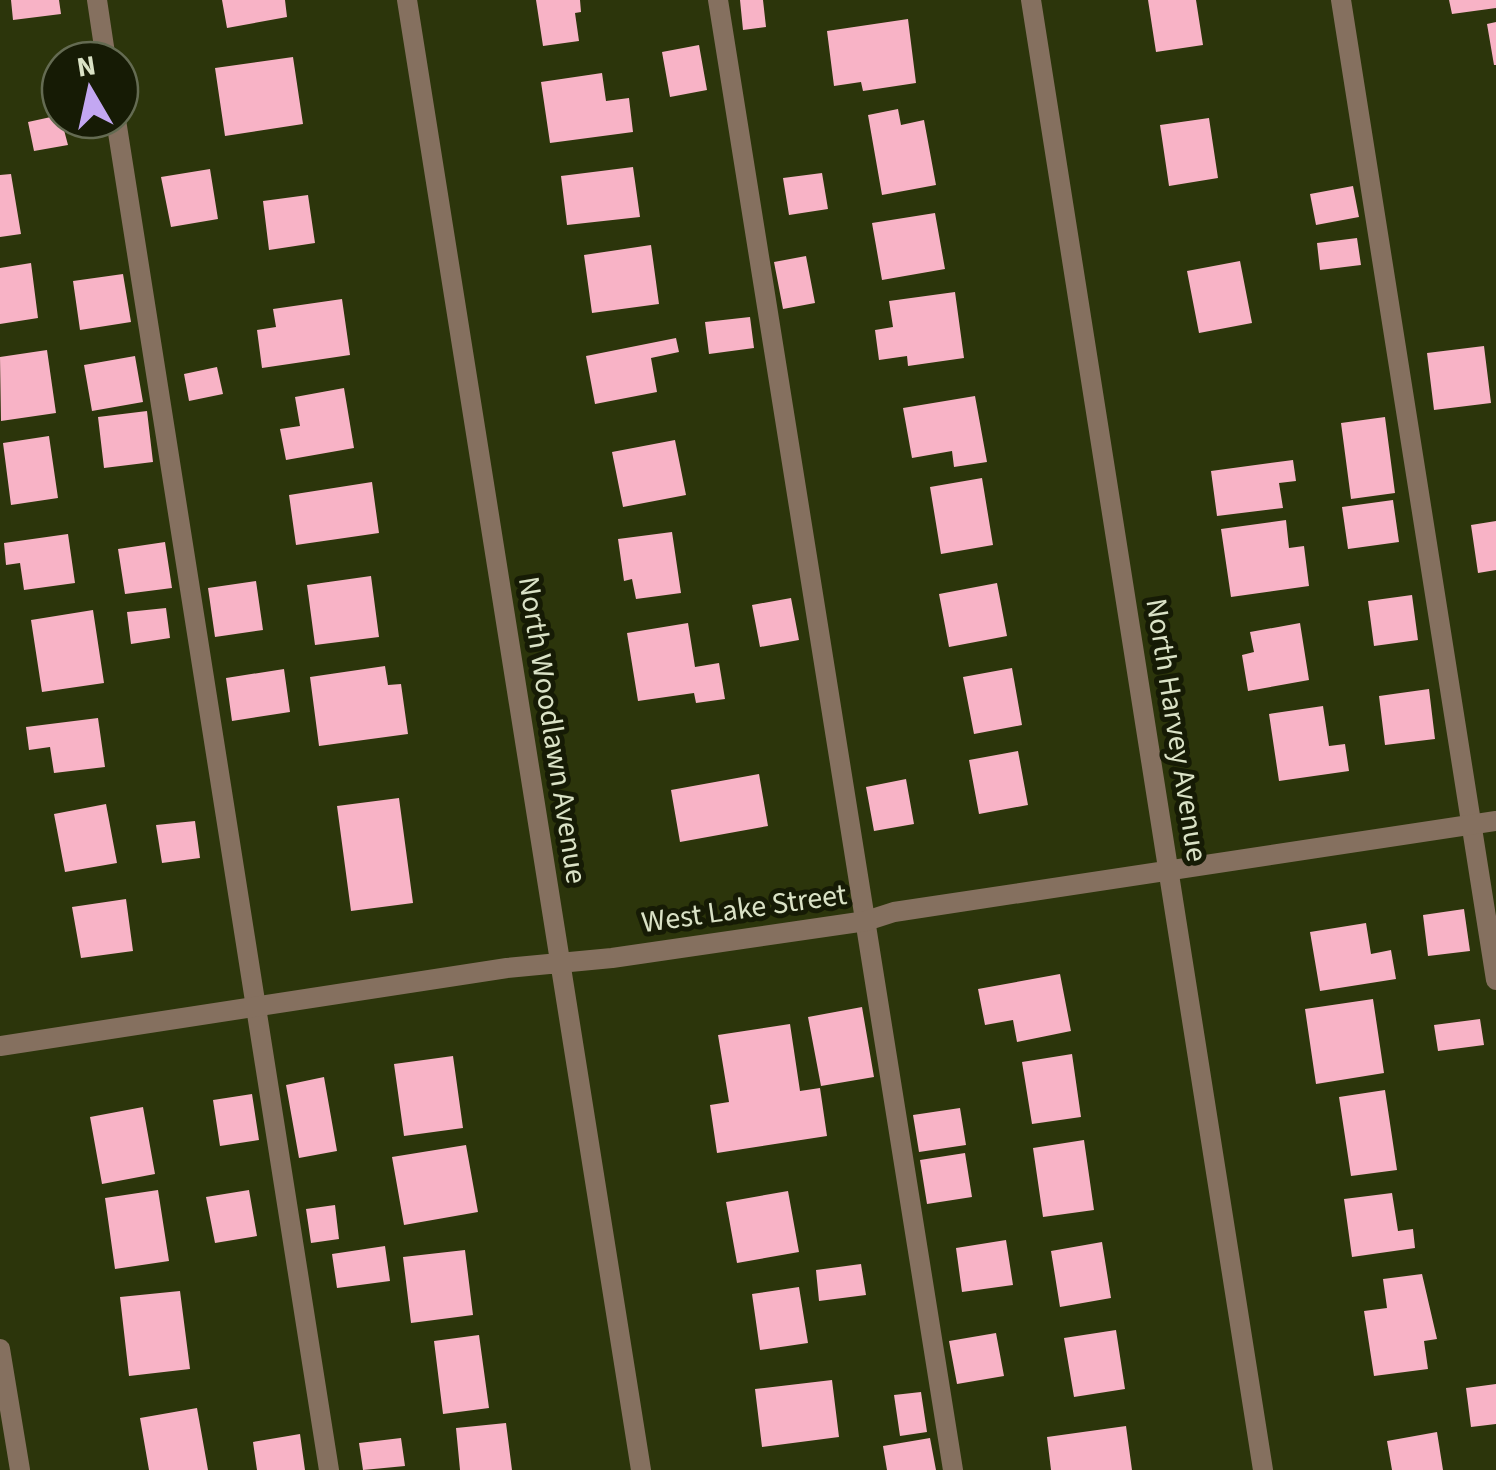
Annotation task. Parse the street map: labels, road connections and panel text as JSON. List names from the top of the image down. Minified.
{"streets":{"street":["North Woodlawn Avenue","North Harvey Avenue","West Lake Street"]},"crossings":[["North Woodlawn Avenue","West Lake Street"],["North Harvey Avenue","West Lake Street"]],"north":"top"}
